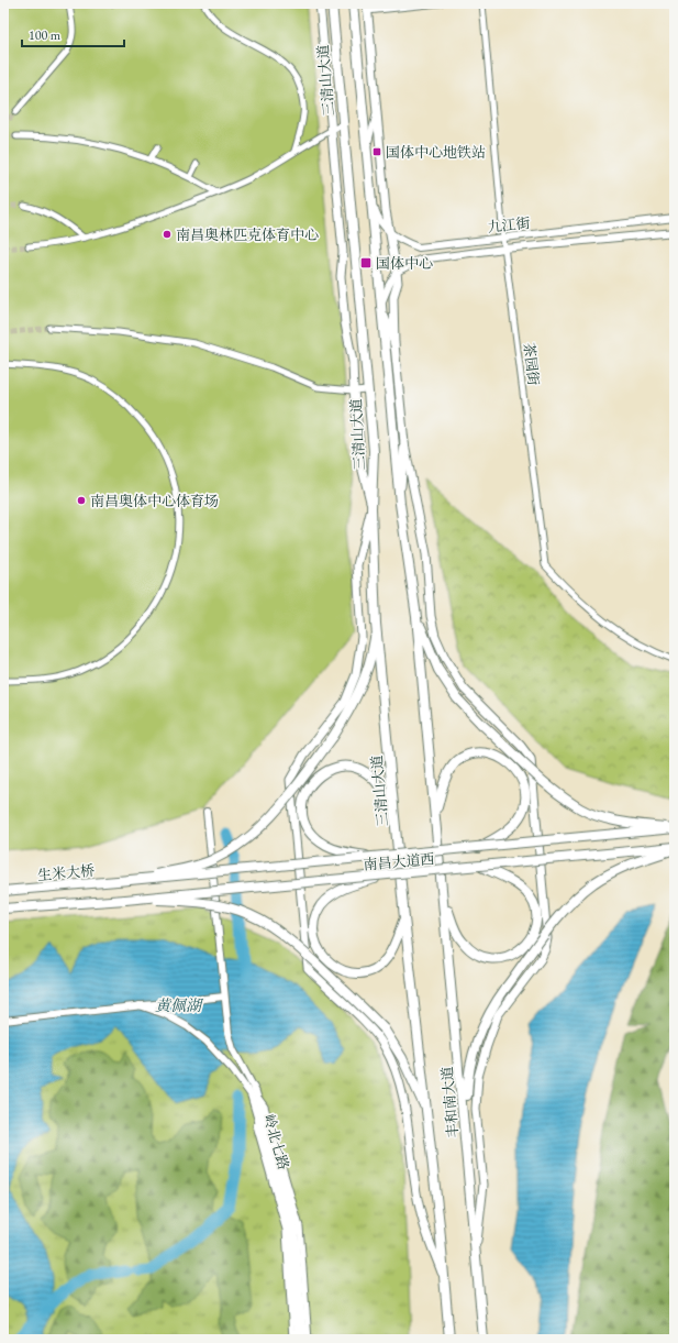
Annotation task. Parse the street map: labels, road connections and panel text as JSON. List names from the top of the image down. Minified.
{"streets":{"main road":["三清山大道","南昌大道西","生米大桥","丰和南大道"],"street":["九江街","茶园街","岭北七路"]},"crossings":[["三清山大道","丰和南大道"],["九江街","茶园街"],["南昌大道西","生米大桥"]],"water":["黄佩湖"],"places":{"transit":["国体中心地铁站","国体中心"],"other":["南昌奥林匹克体育中心","南昌奥体中心体育场"]},"scale_bar":"100 m"}
